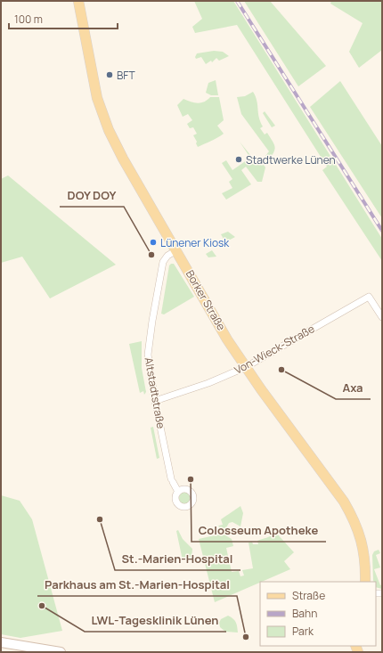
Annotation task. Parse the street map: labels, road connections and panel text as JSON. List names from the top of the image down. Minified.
{"streets":{"main road":["Borker Straße"],"street":["Von-Wieck-Straße","Altstadtstraße"]},"crossings":[["Borker Straße","Von-Wieck-Straße"],["Borker Straße","Altstadtstraße"],["Von-Wieck-Straße","Altstadtstraße"]],"places":["BFT","Stadtwerke Lünen","Lünener Kiosk","DOY DOY","Axa","Colosseum Apotheke","St.-Marien-Hospital","LWL-Tagesklinik Lünen","Parkhaus am St.-Marien-Hospital"],"legend":["Straße","Bahn","Park"],"scale_bar":"100 m"}
